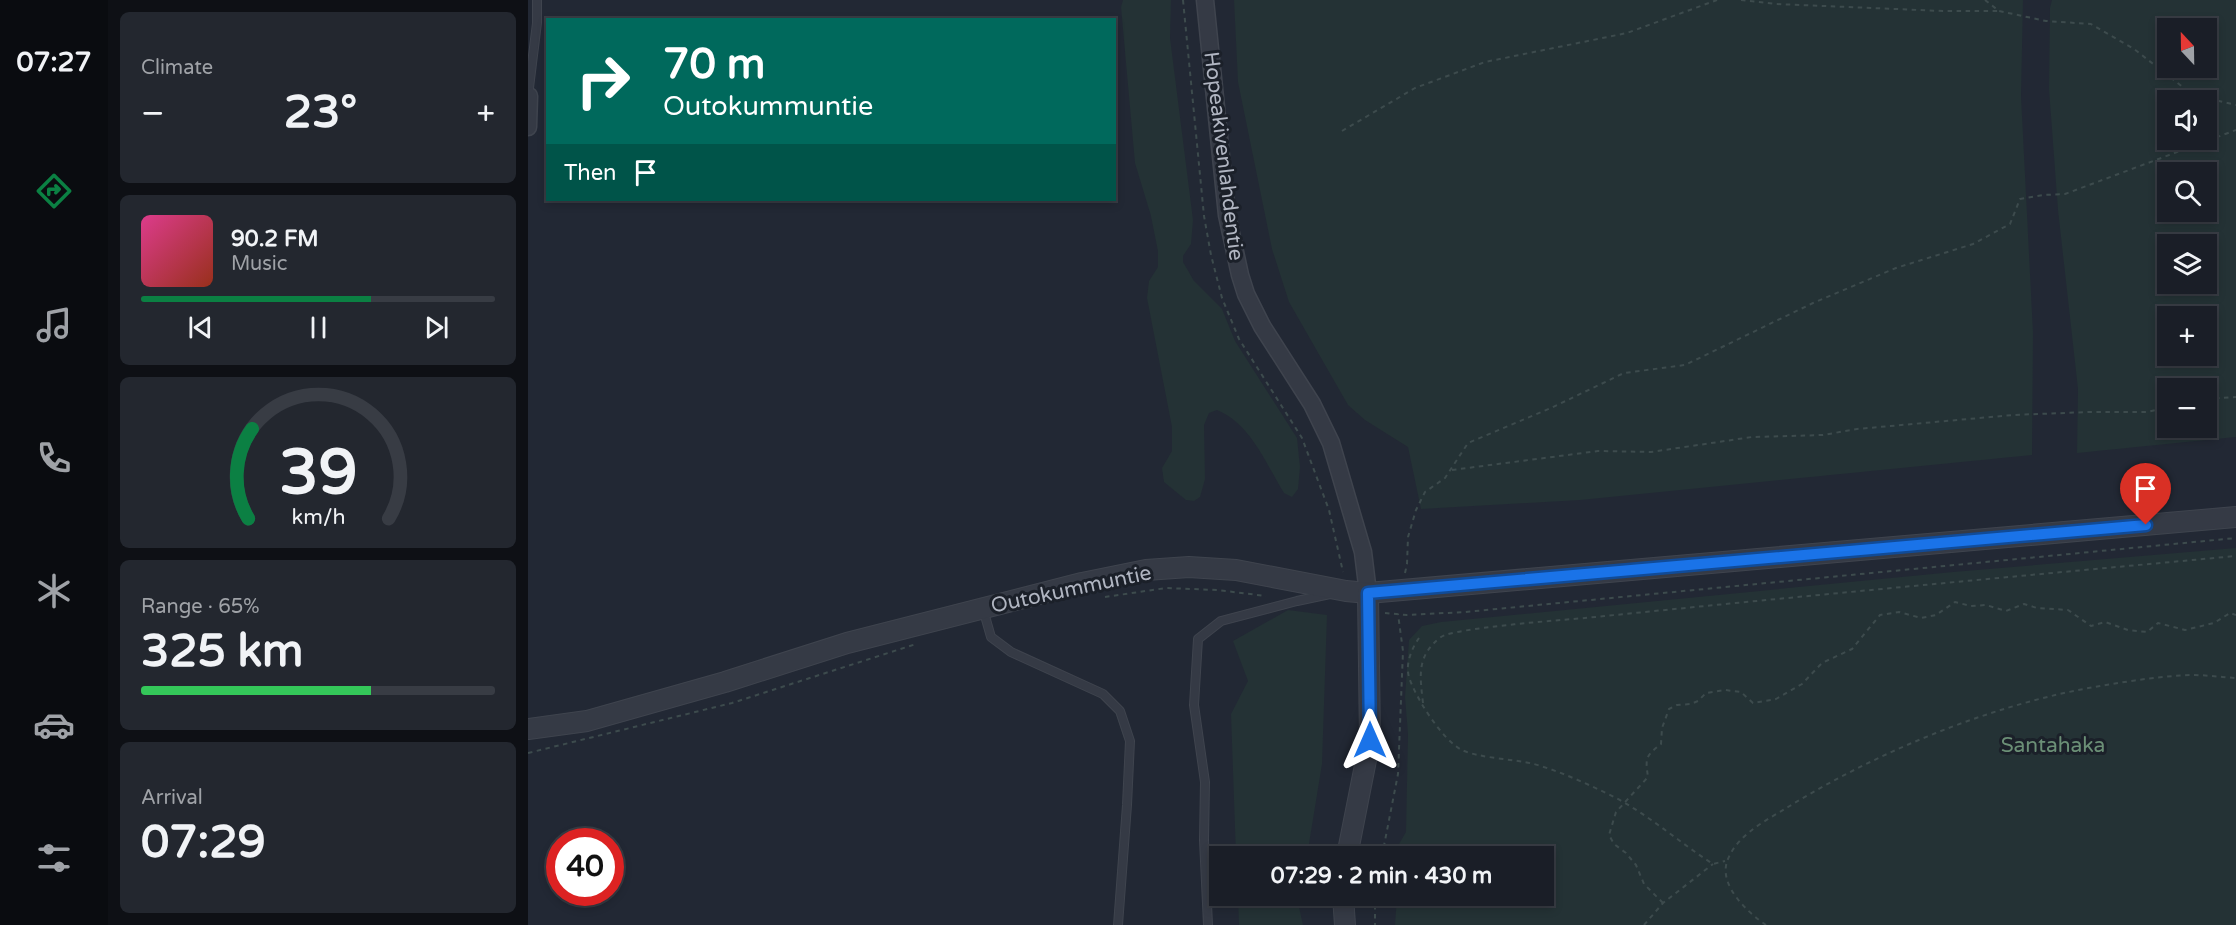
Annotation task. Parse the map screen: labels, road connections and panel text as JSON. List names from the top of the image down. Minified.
{"streets":{"street":["Hopeakivenlahdentie","Outokummuntie"]},"crossings":[["Hopeakivenlahdentie","Outokummuntie"]],"parks":["Santahaka"],"north":"top","page":{"tabs":"07:27","tile":["Climate",["Range · 65%","325 km"],["Arrival","07:29"]],"map_buttons":["+","−"],"turn":["70 m","Outokummuntie"],"heat":["−","23°","+"],"then":"Then","song":["90.2 FM","Music"],"limit":"40","trip":"07:29 · 2 min · 430 m","gauge":["39","km/h"]}}
